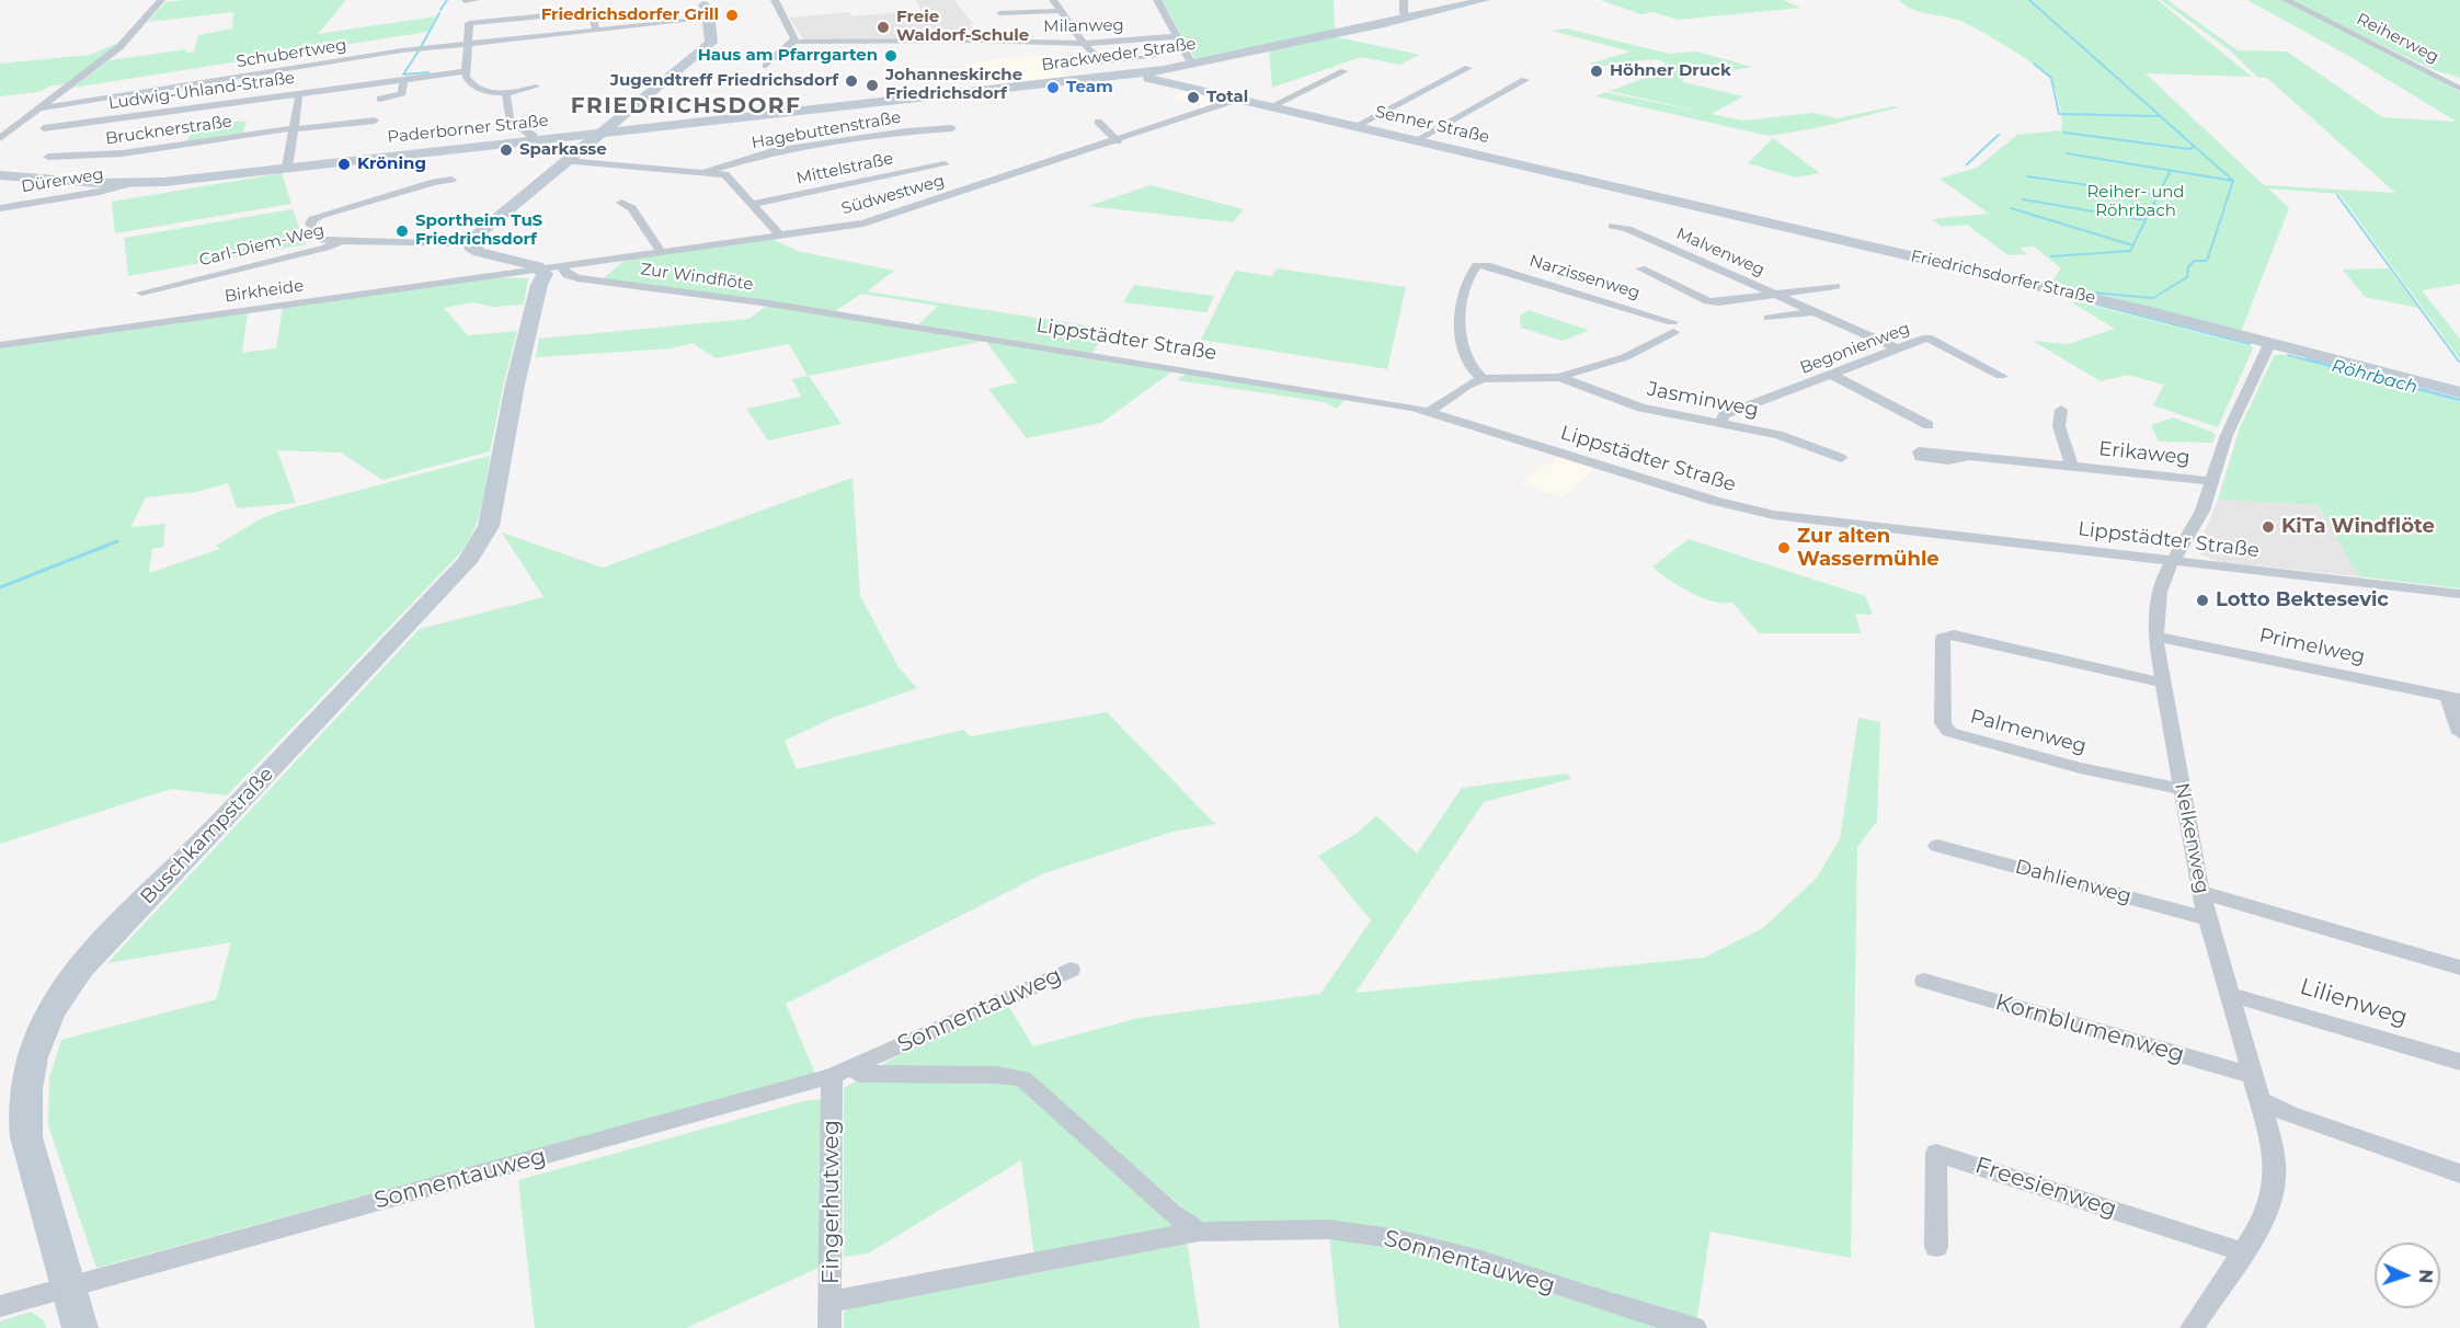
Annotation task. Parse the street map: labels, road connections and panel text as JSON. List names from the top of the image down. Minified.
{"streets":{"main road":["Brackweder Straße","Senner Straße","Paderborner Straße","Friedrichsdorfer Straße","Buschkampstraße"],"street":["Milanweg","Reiherweg","Schubertweg","Ludwig-Uhland-Straße","Brucknerstraße","Hagebuttenstraße","Mittelstraße","Dürerweg","Südwestweg","Carl-Diem-Weg","Malvenweg","Zur Windflöte","Narzissenweg","Birkheide","Lippstädter Straße","Begonienweg","Jasminweg","Erikaweg","Primelweg","Palmenweg","Nelkenweg","Dahlienweg","Lilienweg","Sonnentauweg","Kornblumenweg","Freesienweg","Fingerhutweg"]},"crossings":[["Brackweder Straße","Senner Straße"],["Brackweder Straße","Paderborner Straße"],["Senner Straße","Südwestweg"],["Senner Straße","Friedrichsdorfer Straße"],["Paderborner Straße","Dürerweg"],["Südwestweg","Zur Windflöte"],["Südwestweg","Birkheide"],["Südwestweg","Buschkampstraße"],["Malvenweg","Begonienweg"],["Zur Windflöte","Lippstädter Straße"],["Narzissenweg","Jasminweg"],["Friedrichsdorfer Straße","Nelkenweg"],["Birkheide","Buschkampstraße"],["Lippstädter Straße","Nelkenweg"],["Begonienweg","Jasminweg"],["Erikaweg","Nelkenweg"],["Primelweg","Nelkenweg"],["Palmenweg","Nelkenweg"],["Buschkampstraße","Sonnentauweg"],["Nelkenweg","Dahlienweg"],["Nelkenweg","Lilienweg"],["Nelkenweg","Kornblumenweg"],["Nelkenweg","Freesienweg"],["Sonnentauweg","Fingerhutweg"]],"districts":["FRIEDRICHSDORF"],"water":["Röhrbach"],"parks":["Reiher- und Röhrbach"],"places":["Friedrichsdorfer Grill","Freie Waldorf-Schule","Haus am Pfarrgarten","Höhner Druck","Jugendtreff Friedrichsdorf","Johanneskirche Friedrichsdorf","Team","Total","Sparkasse","Kröning","Sportheim TuS Friedrichsdorf","KiTa Windflöte","Zur alten Wassermühle","Lotto Bektesevic"],"north":"right"}
